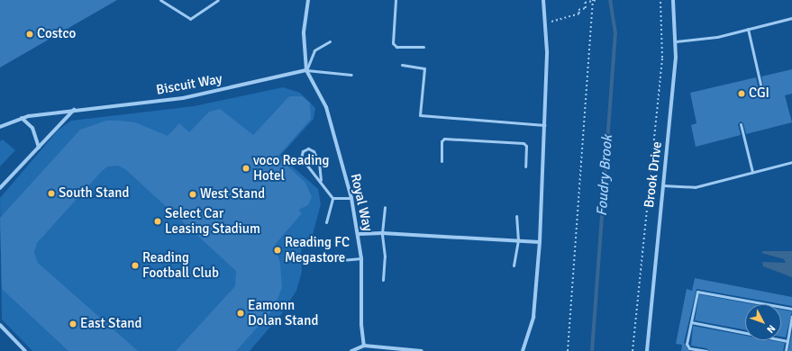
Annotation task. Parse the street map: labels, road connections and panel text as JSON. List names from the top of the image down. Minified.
{"streets":{"street":["Biscuit Way","Brook Drive","Royal Way"]},"crossings":[["Biscuit Way","Royal Way"]],"water":["Foudry Brook"],"places":["Costco","CGI","voco Reading Hotel","South Stand","West Stand","Select Car Leasing Stadium","Reading FC Megastore","Reading Football Club","Eamonn Dolan Stand","East Stand"],"north":"bottom right"}
